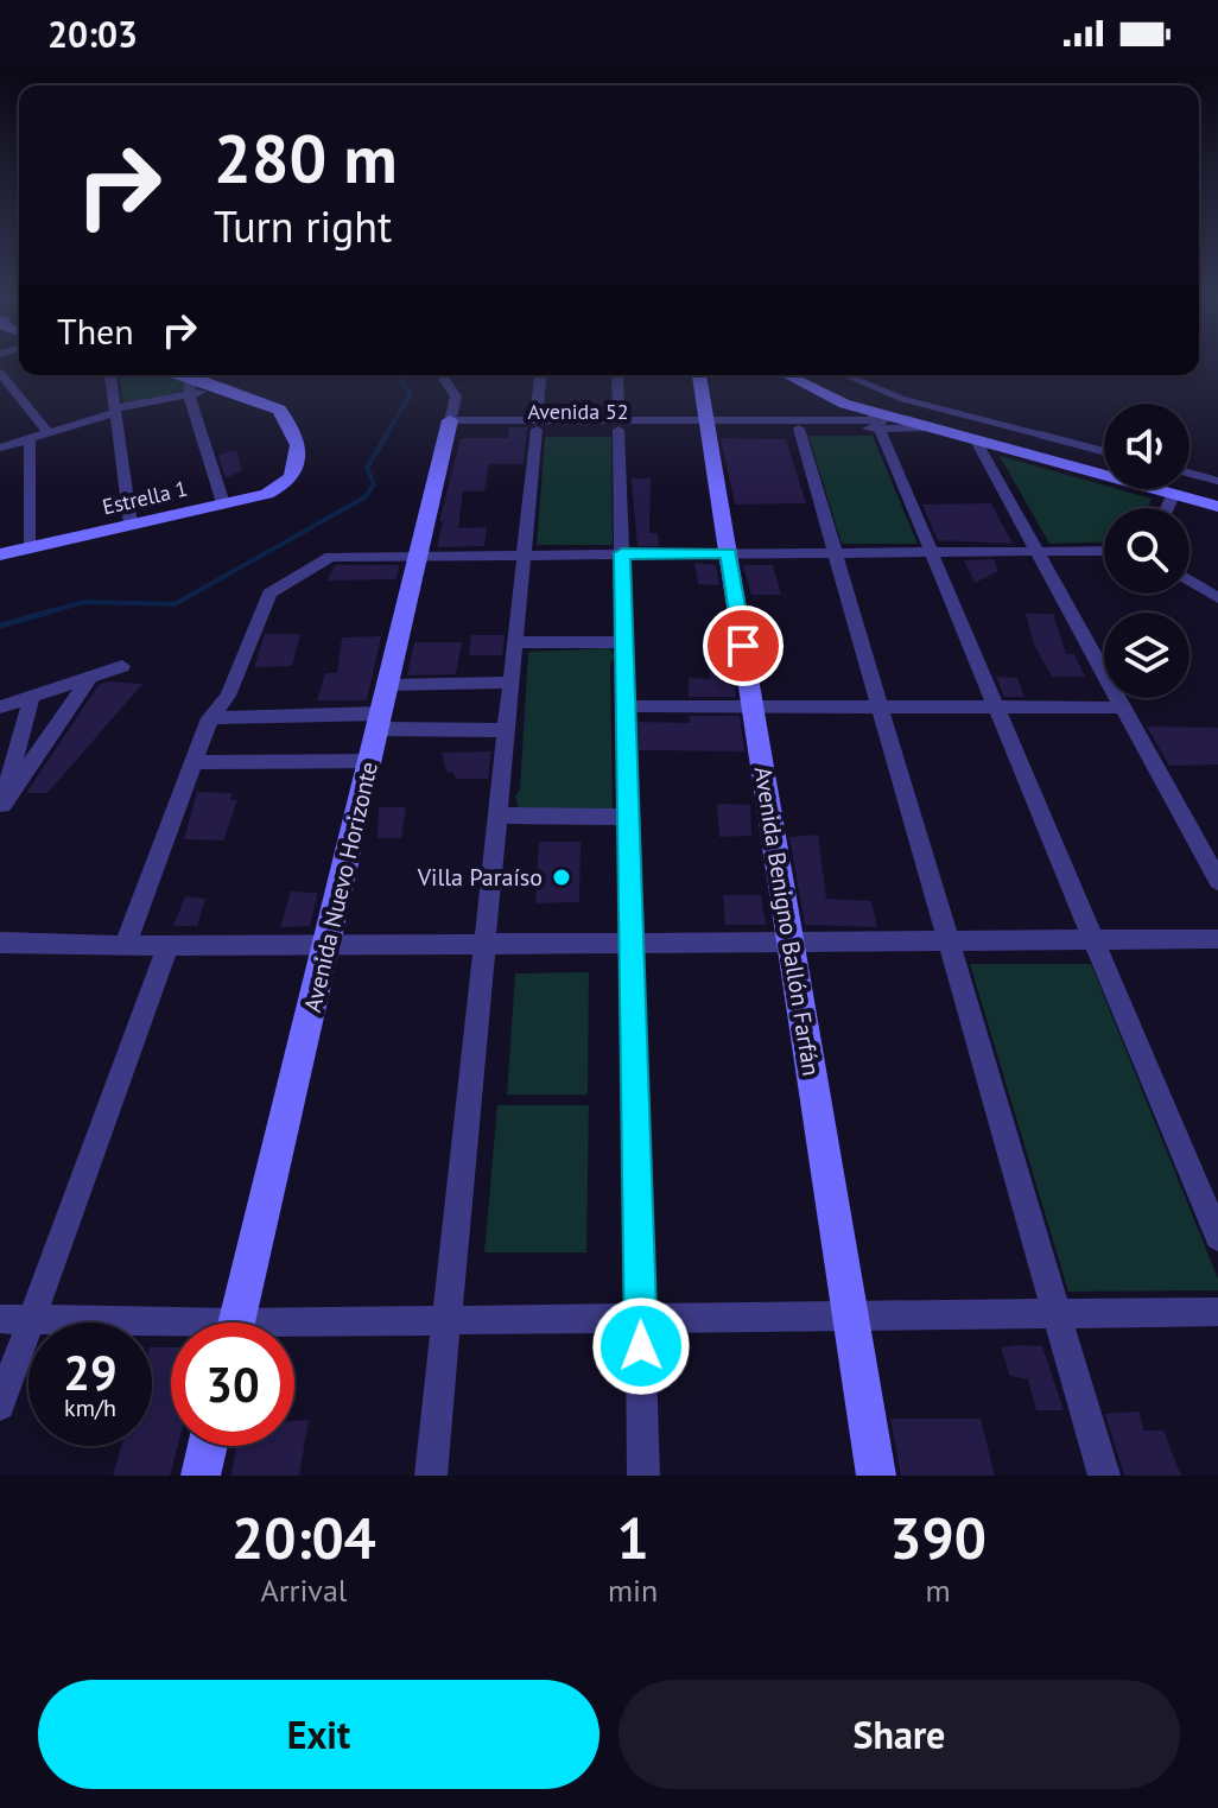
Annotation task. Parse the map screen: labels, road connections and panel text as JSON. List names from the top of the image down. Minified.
{"streets":{"street":["Avenida 52","Estrella 1","Avenida Nuevo Horizonte","Avenida Benigno Ballón Farfán"]},"crossings":[["Avenida 52","Avenida Nuevo Horizonte"],["Avenida 52","Avenida Benigno Ballón Farfán"]],"places":["Villa Paraíso"],"page":{"status":"20:03","turn":["280 m","Turn right"],"then":"Then","speed":"29 km/h","limit":"30","eta":["20:04","Arrival","1","min","390","m"],"buttons":["Exit","Share"]}}
